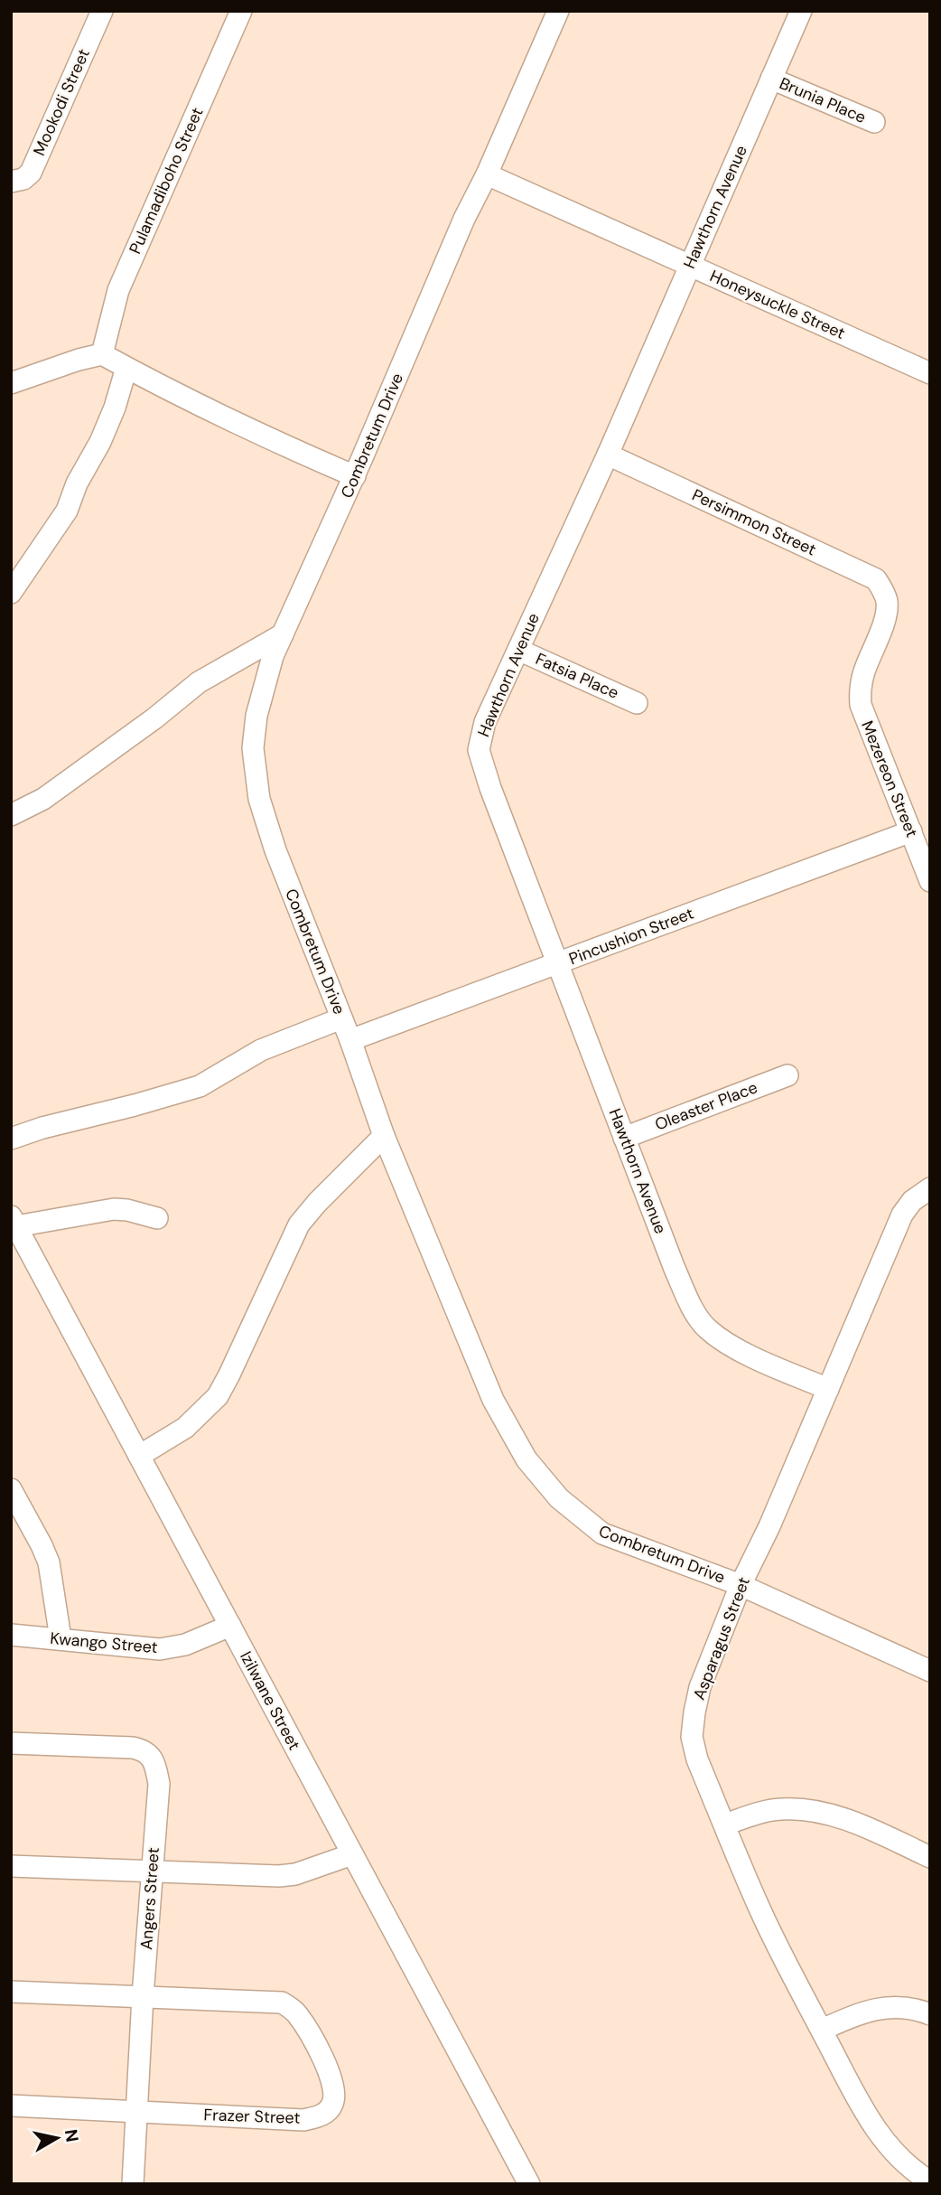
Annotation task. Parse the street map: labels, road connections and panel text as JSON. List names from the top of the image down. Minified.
{"streets":{"street":["Brunia Place","Mookodi Street","Pulamadiboho Street","Hawthorn Avenue","Honeysuckle Street","Combretum Drive","Persimmon Street","Fatsia Place","Mezereon Street","Pincushion Street","Oleaster Place","Asparagus Street","Kwango Street","Izilwane Street","Angers Street","Frazer Street"]},"crossings":[["Brunia Place","Hawthorn Avenue"],["Hawthorn Avenue","Honeysuckle Street"],["Hawthorn Avenue","Persimmon Street"],["Hawthorn Avenue","Fatsia Place"],["Hawthorn Avenue","Pincushion Street"],["Hawthorn Avenue","Oleaster Place"],["Hawthorn Avenue","Asparagus Street"],["Honeysuckle Street","Combretum Drive"],["Combretum Drive","Pincushion Street"],["Combretum Drive","Asparagus Street"],["Persimmon Street","Mezereon Street"],["Mezereon Street","Pincushion Street"],["Kwango Street","Izilwane Street"],["Angers Street","Frazer Street"]],"north":"right"}
